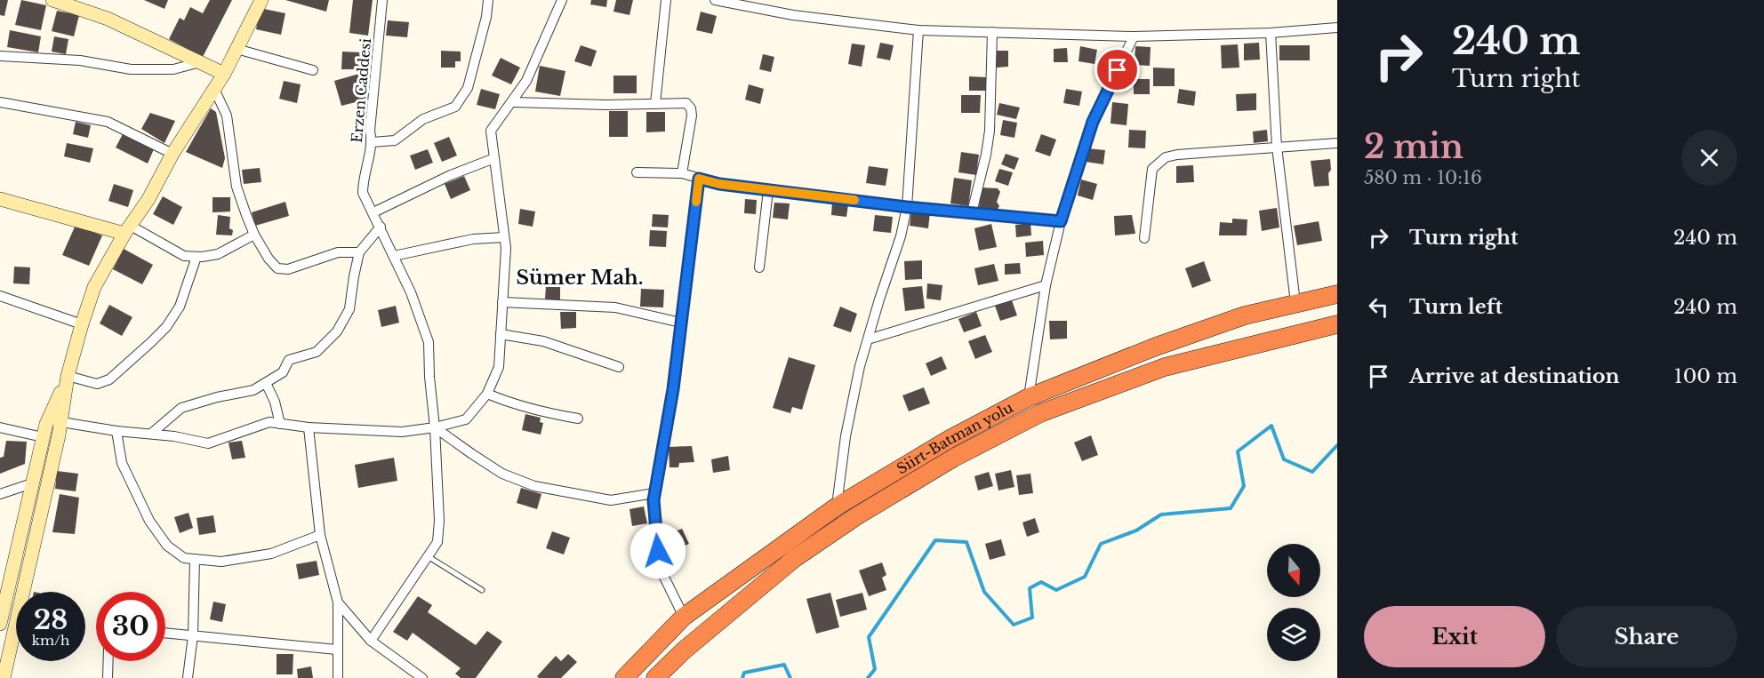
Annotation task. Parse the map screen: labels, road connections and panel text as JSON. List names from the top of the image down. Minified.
{"streets":{"highway":["Siirt-Batman yolu"],"street":["Erzen Caddesi"]},"districts":["Sümer Mah."],"north":"bottom","page":{"turn":["240 m","Turn right"],"heading":["2 min","580 m · 10:16"],"list":[{"name":"Turn right","value":"240 m"},{"name":"Turn left","value":"240 m"},{"name":"Arrive at destination","value":"100 m"}],"speed":"28 km/h","limit":"30","buttons":["Exit","Share"]}}
